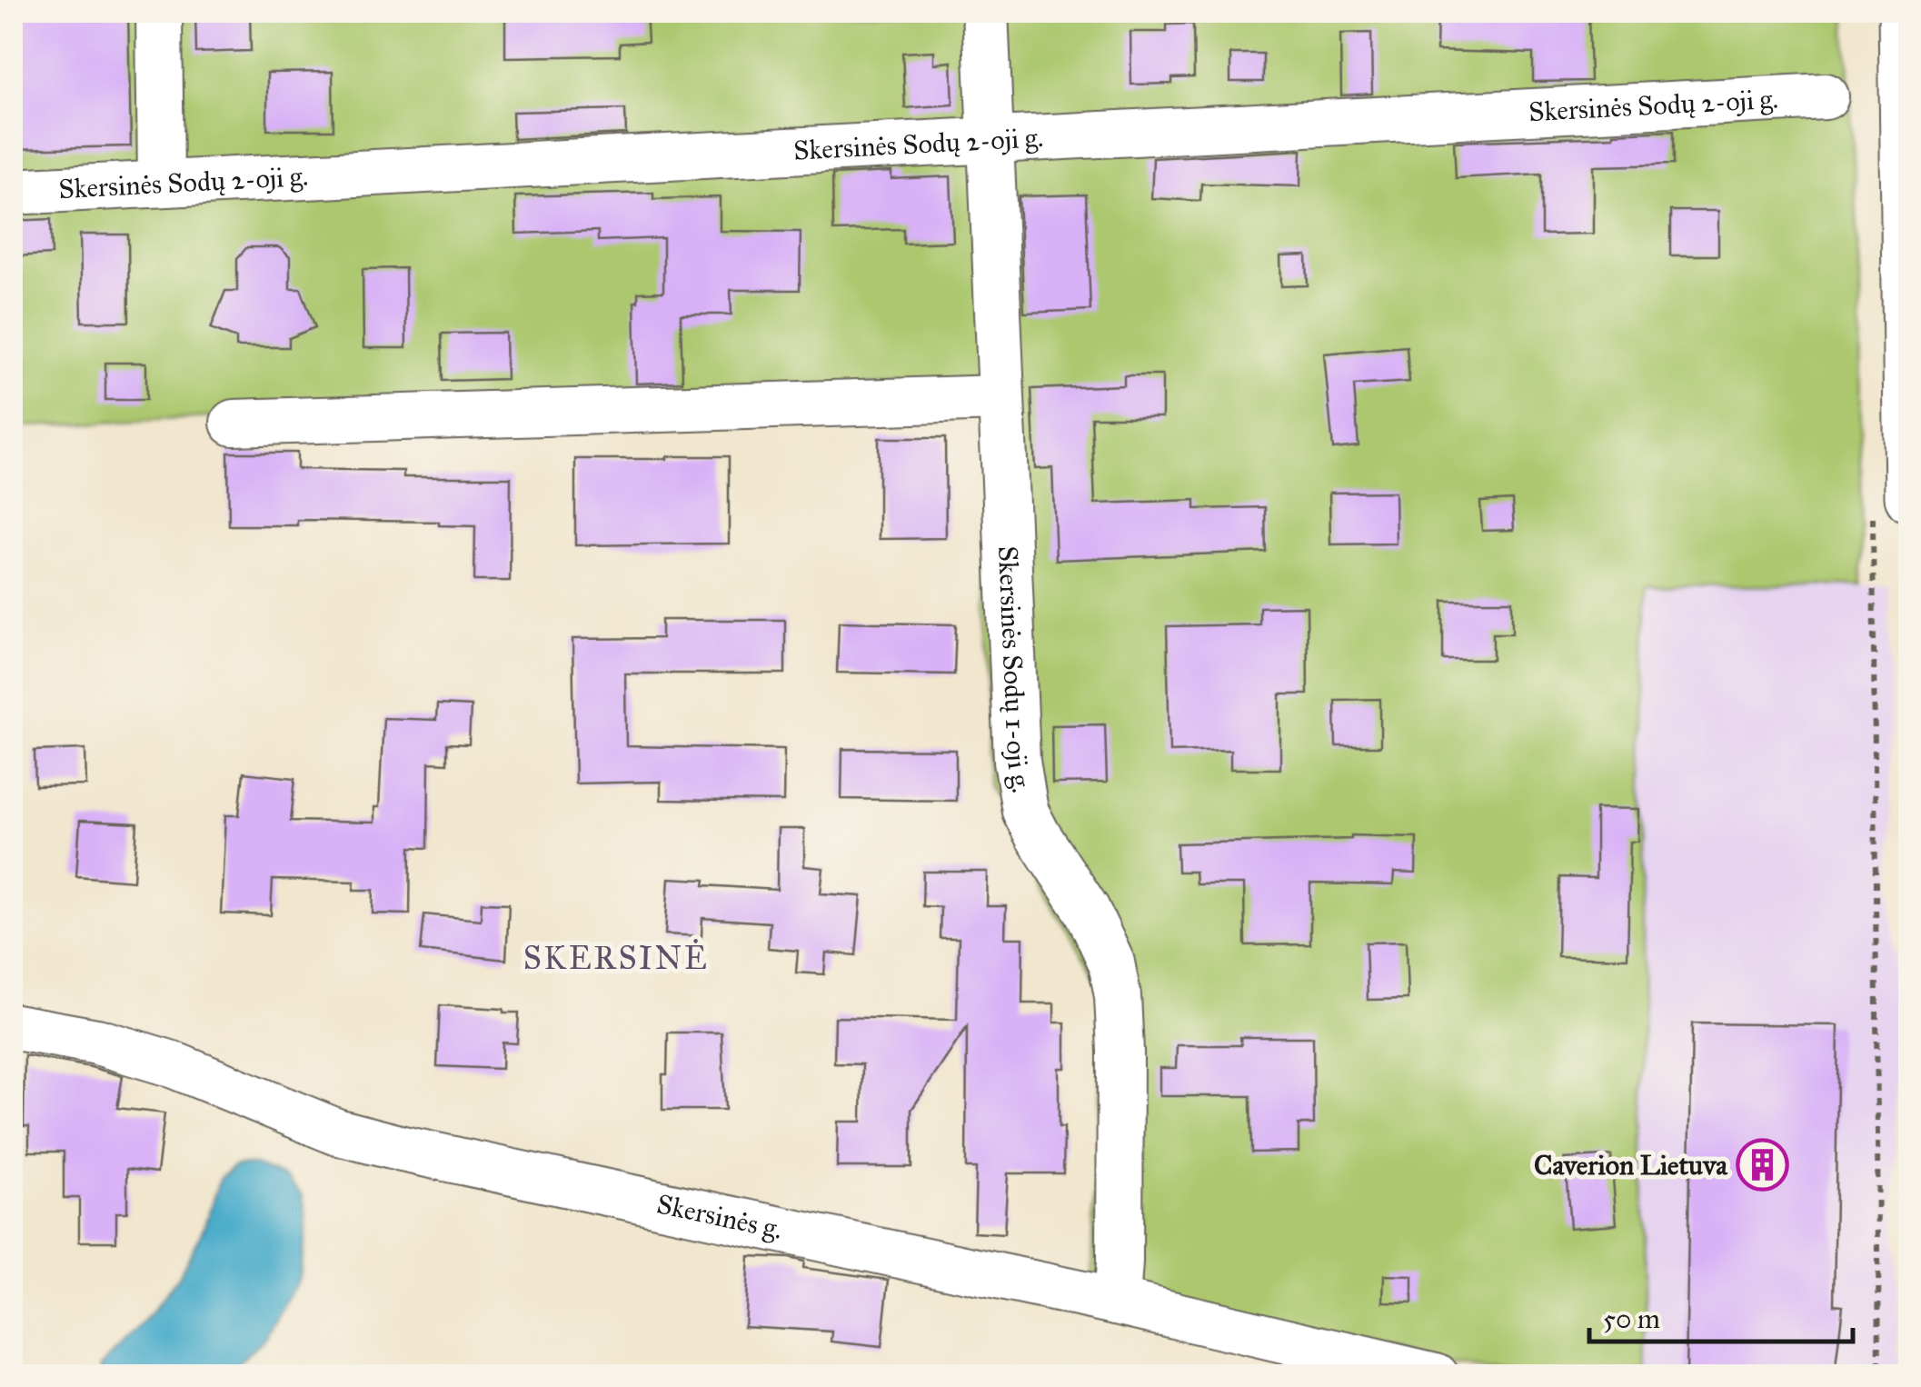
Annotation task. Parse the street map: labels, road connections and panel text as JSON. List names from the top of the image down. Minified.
{"streets":{"street":["Skersinės Sodų 2-oji g.","Skersinės Sodų 1-oji g.","Skersinės g."]},"crossings":[["Skersinės Sodų 2-oji g.","Skersinės Sodų 1-oji g."],["Skersinės Sodų 1-oji g.","Skersinės g."]],"districts":["SKERSINĖ"],"places":{"building":["Caverion Lietuva"]},"scale_bar":"50 m"}
